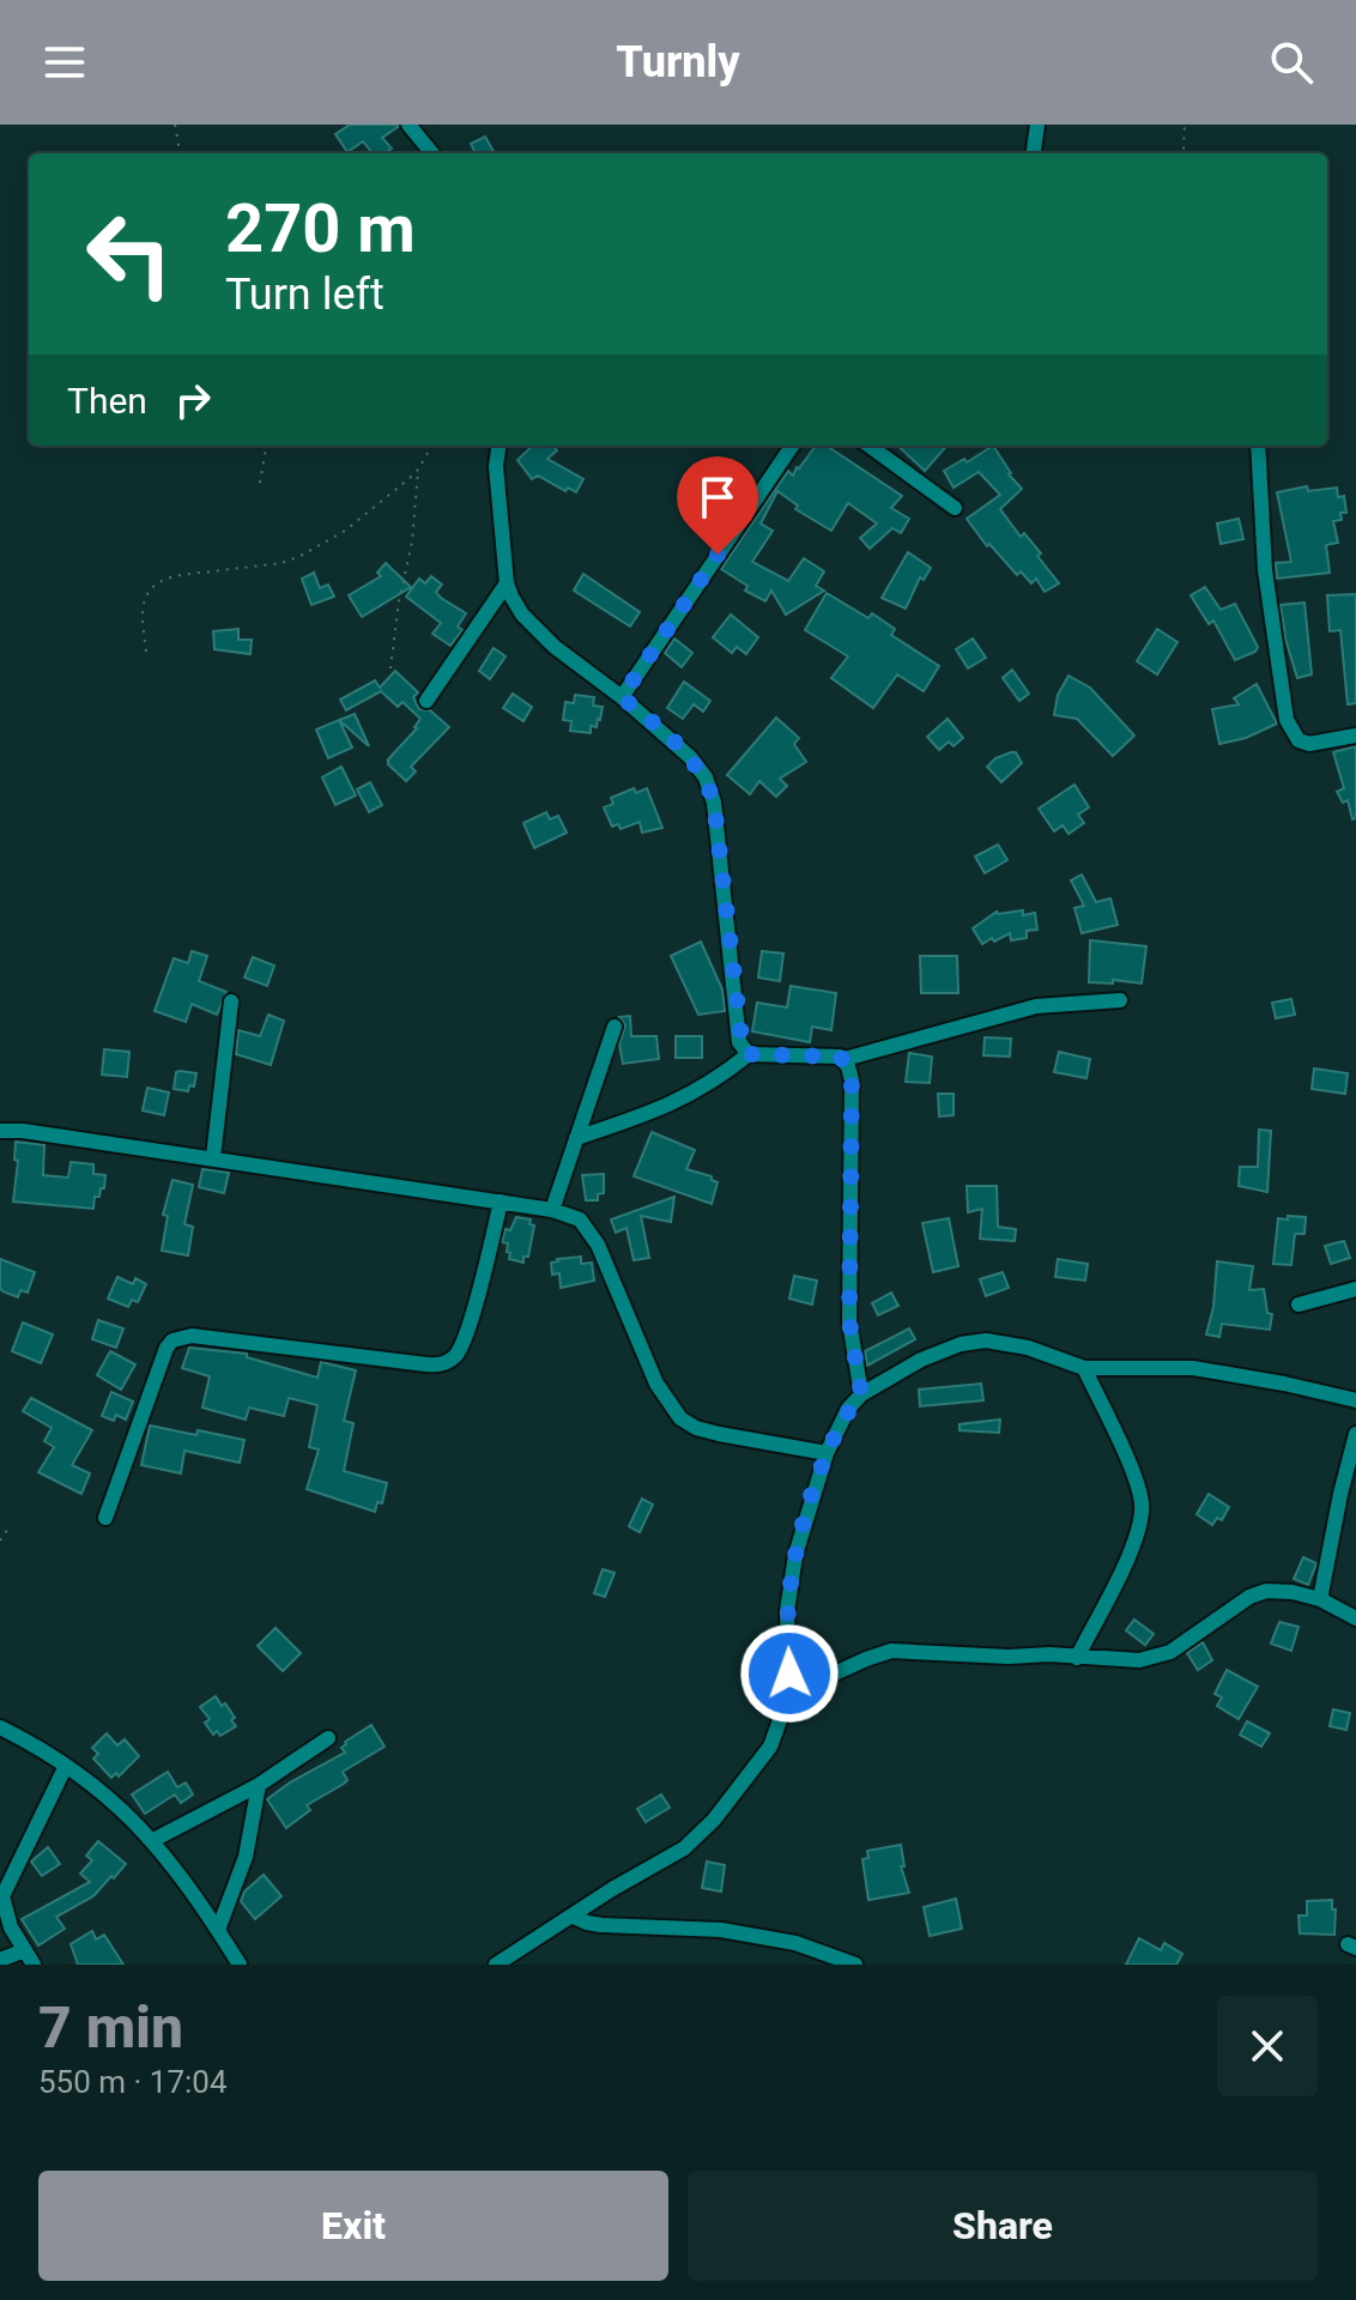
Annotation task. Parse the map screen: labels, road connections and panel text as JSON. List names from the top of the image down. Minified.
{"page":{"header":"Turnly","turn":["270 m","Turn left"],"then":"Then","heading":["7 min","550 m · 17:04"],"buttons":["Exit","Share"]}}
